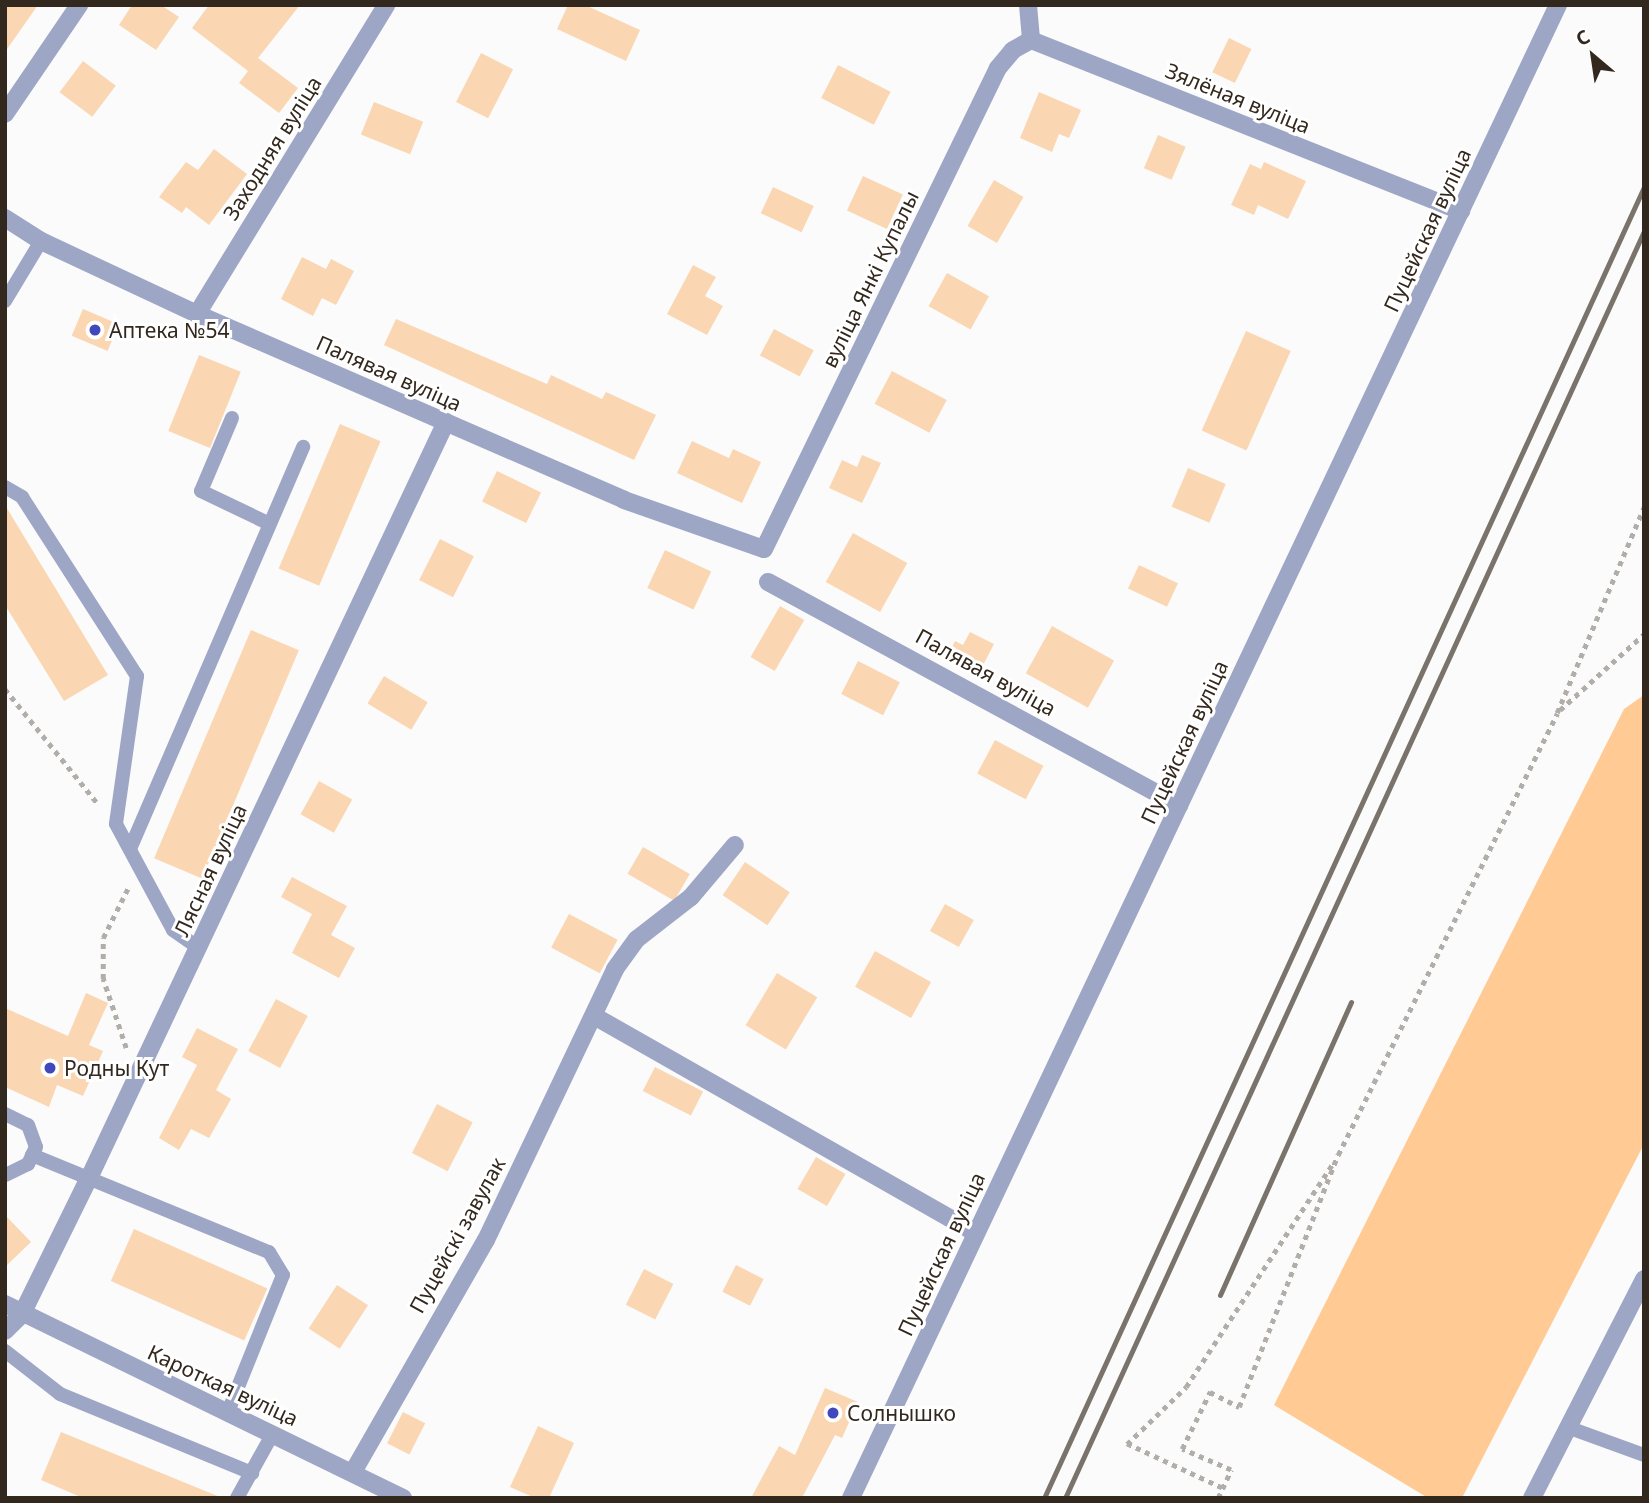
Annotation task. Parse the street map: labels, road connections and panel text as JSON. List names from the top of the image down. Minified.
{"streets":{"street":["Зялёная вуліца","Заходняя вуліца","Пуцейская вуліца","вуліца Янкі Купалы","Палявая вуліца","Лясная вуліца","Пуцейскі завулак","Кароткая вуліца"]},"crossings":[["Зялёная вуліца","Пуцейская вуліца"],["Зялёная вуліца","вуліца Янкі Купалы"],["Заходняя вуліца","Палявая вуліца"],["Пуцейская вуліца","Палявая вуліца"],["вуліца Янкі Купалы","Палявая вуліца"],["Палявая вуліца","Лясная вуліца"],["Лясная вуліца","Кароткая вуліца"],["Пуцейскі завулак","Кароткая вуліца"]],"places":["Аптека №54","Родны Кут","Солнышко"],"north":"top left"}
